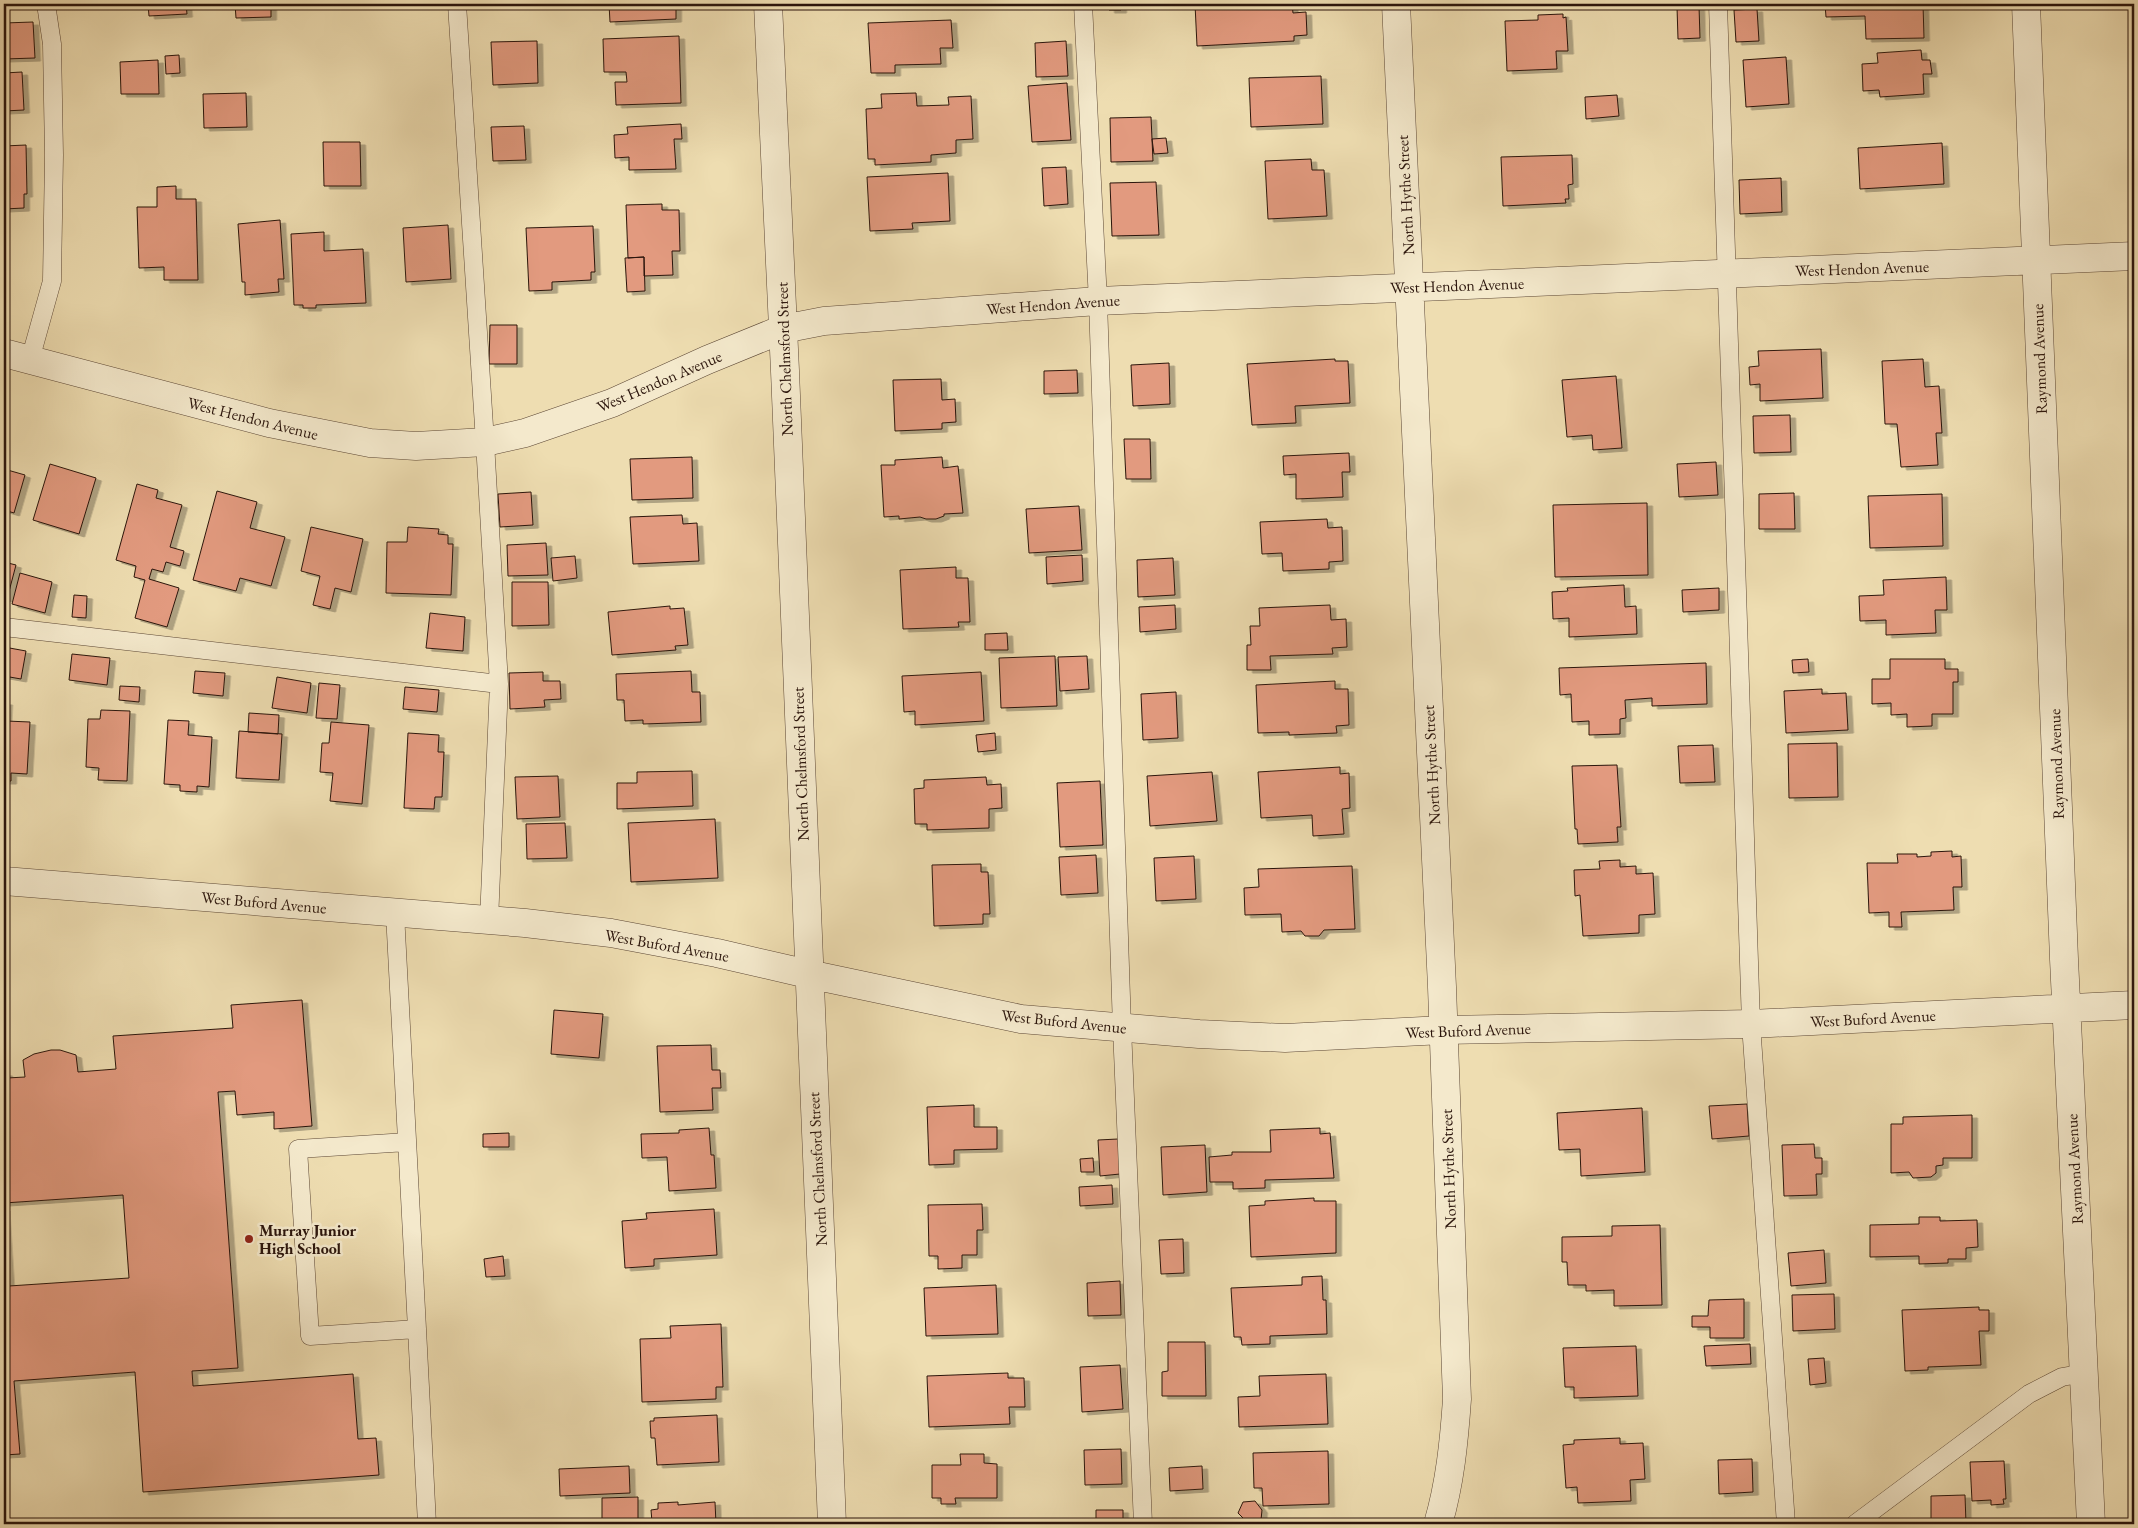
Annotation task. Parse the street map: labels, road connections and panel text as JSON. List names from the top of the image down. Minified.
{"streets":{"street":["North Hythe Street","West Hendon Avenue","North Chelmsford Street","Raymond Avenue","West Buford Avenue"]},"crossings":[["North Hythe Street","West Hendon Avenue"],["North Hythe Street","West Buford Avenue"],["West Hendon Avenue","North Chelmsford Street"],["West Hendon Avenue","Raymond Avenue"],["North Chelmsford Street","West Buford Avenue"],["Raymond Avenue","West Buford Avenue"]],"places":["Murray Junior High School"]}
